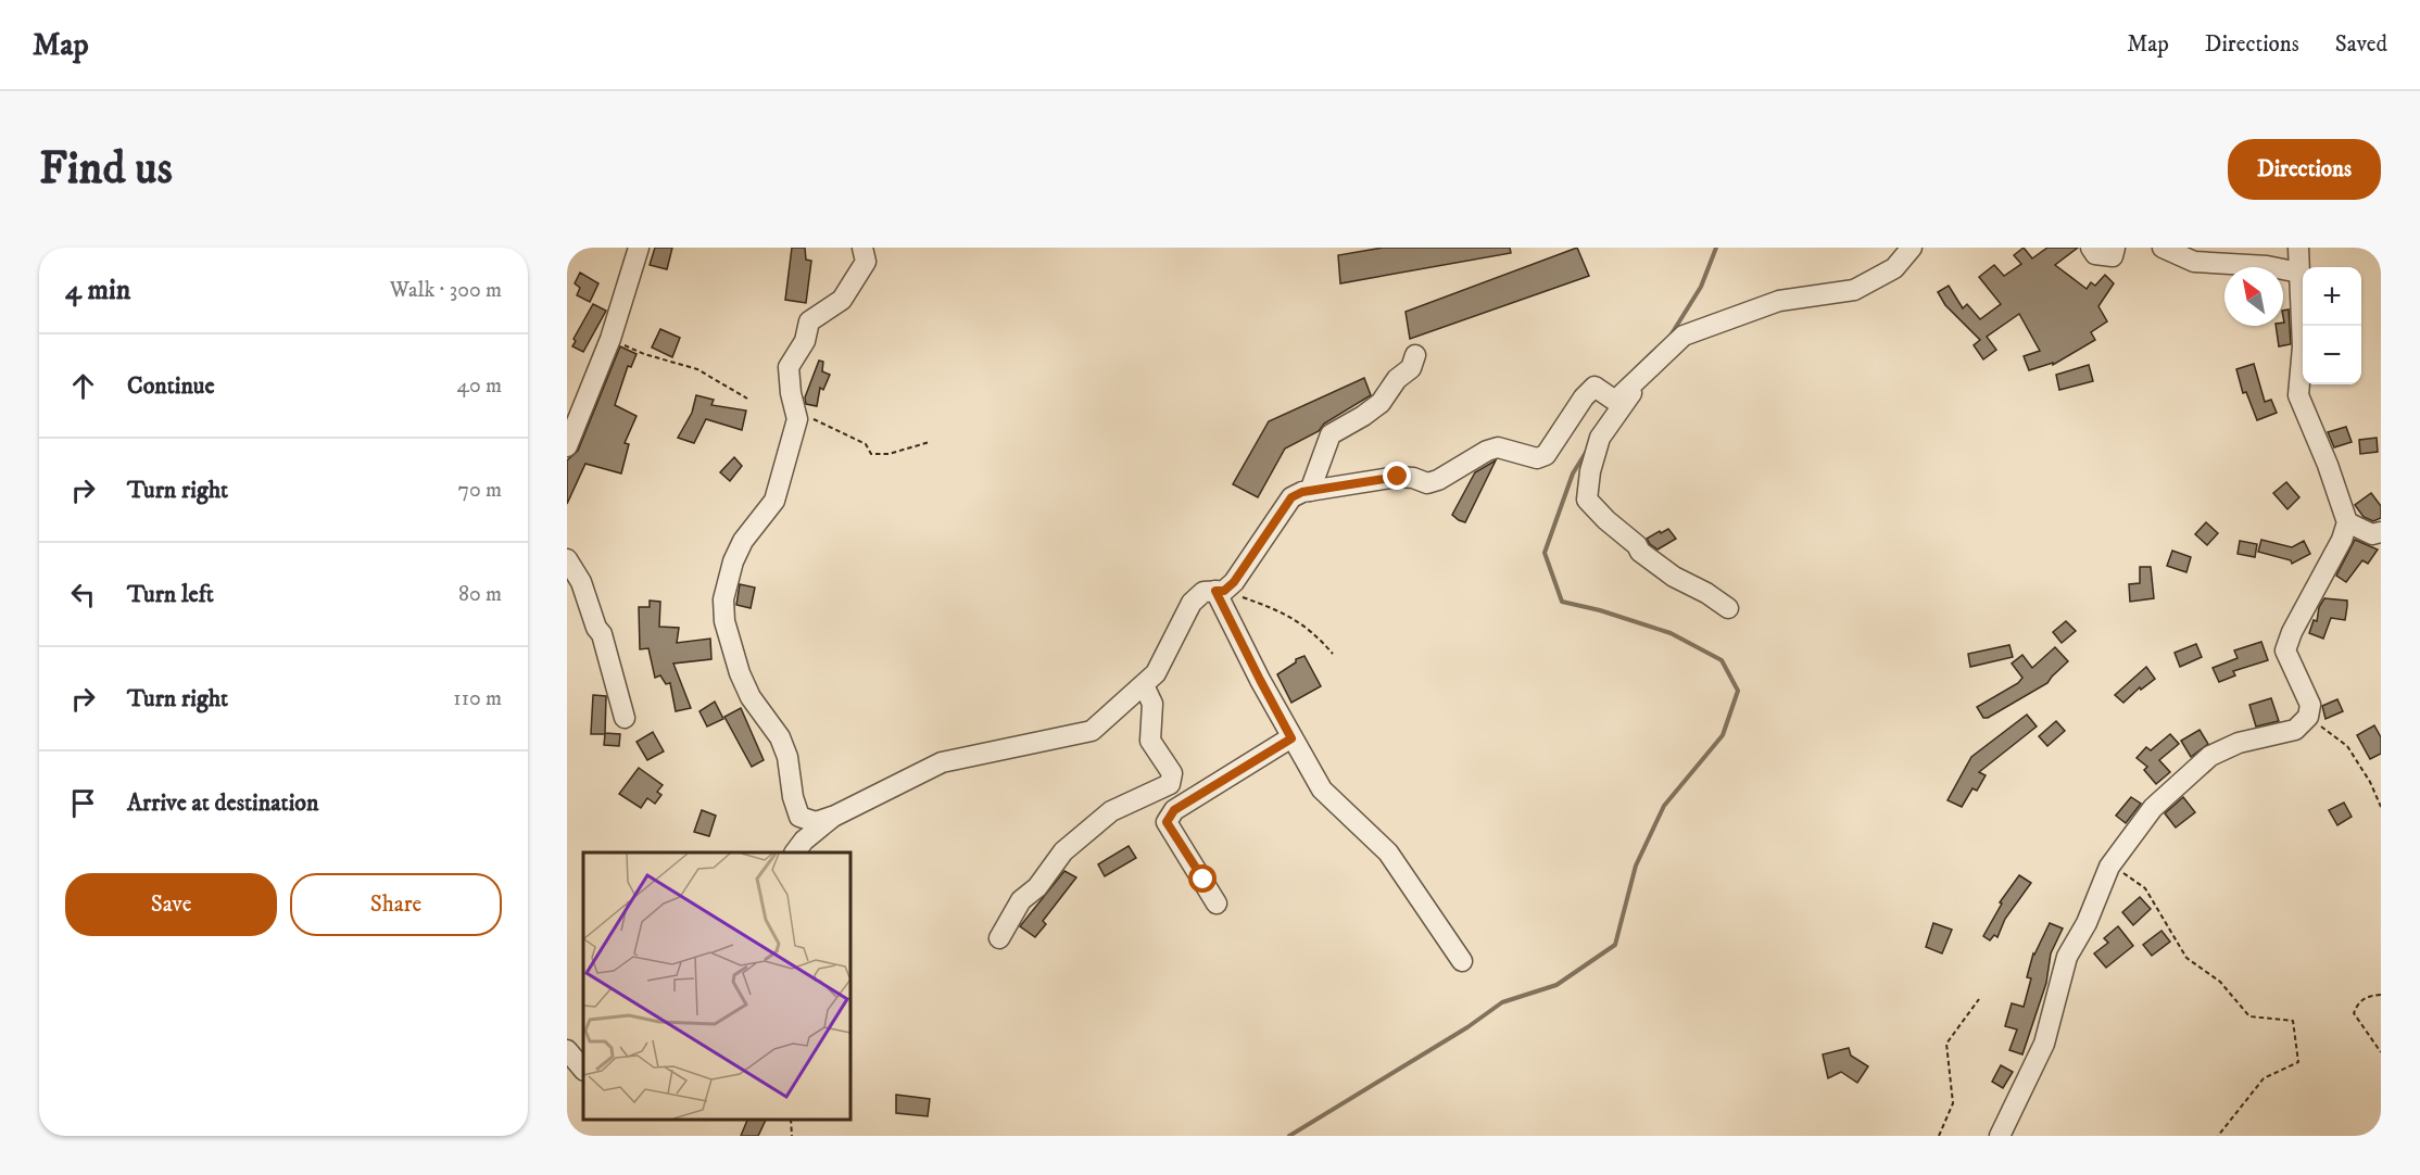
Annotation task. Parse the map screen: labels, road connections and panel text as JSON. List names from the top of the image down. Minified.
{"north":"top left","page":{"header":"Map","nav":["Map","Directions","Saved"],"buttons":["Directions",["Save","Share"]],"title":"Find us","heading":["4 min","Walk · 300 m"],"map_buttons":["+","−"],"list":[["Continue","40 m"],["Turn right","70 m"],["Turn left","80 m"],["Turn right","110 m"],"Arrive at destination"]}}
